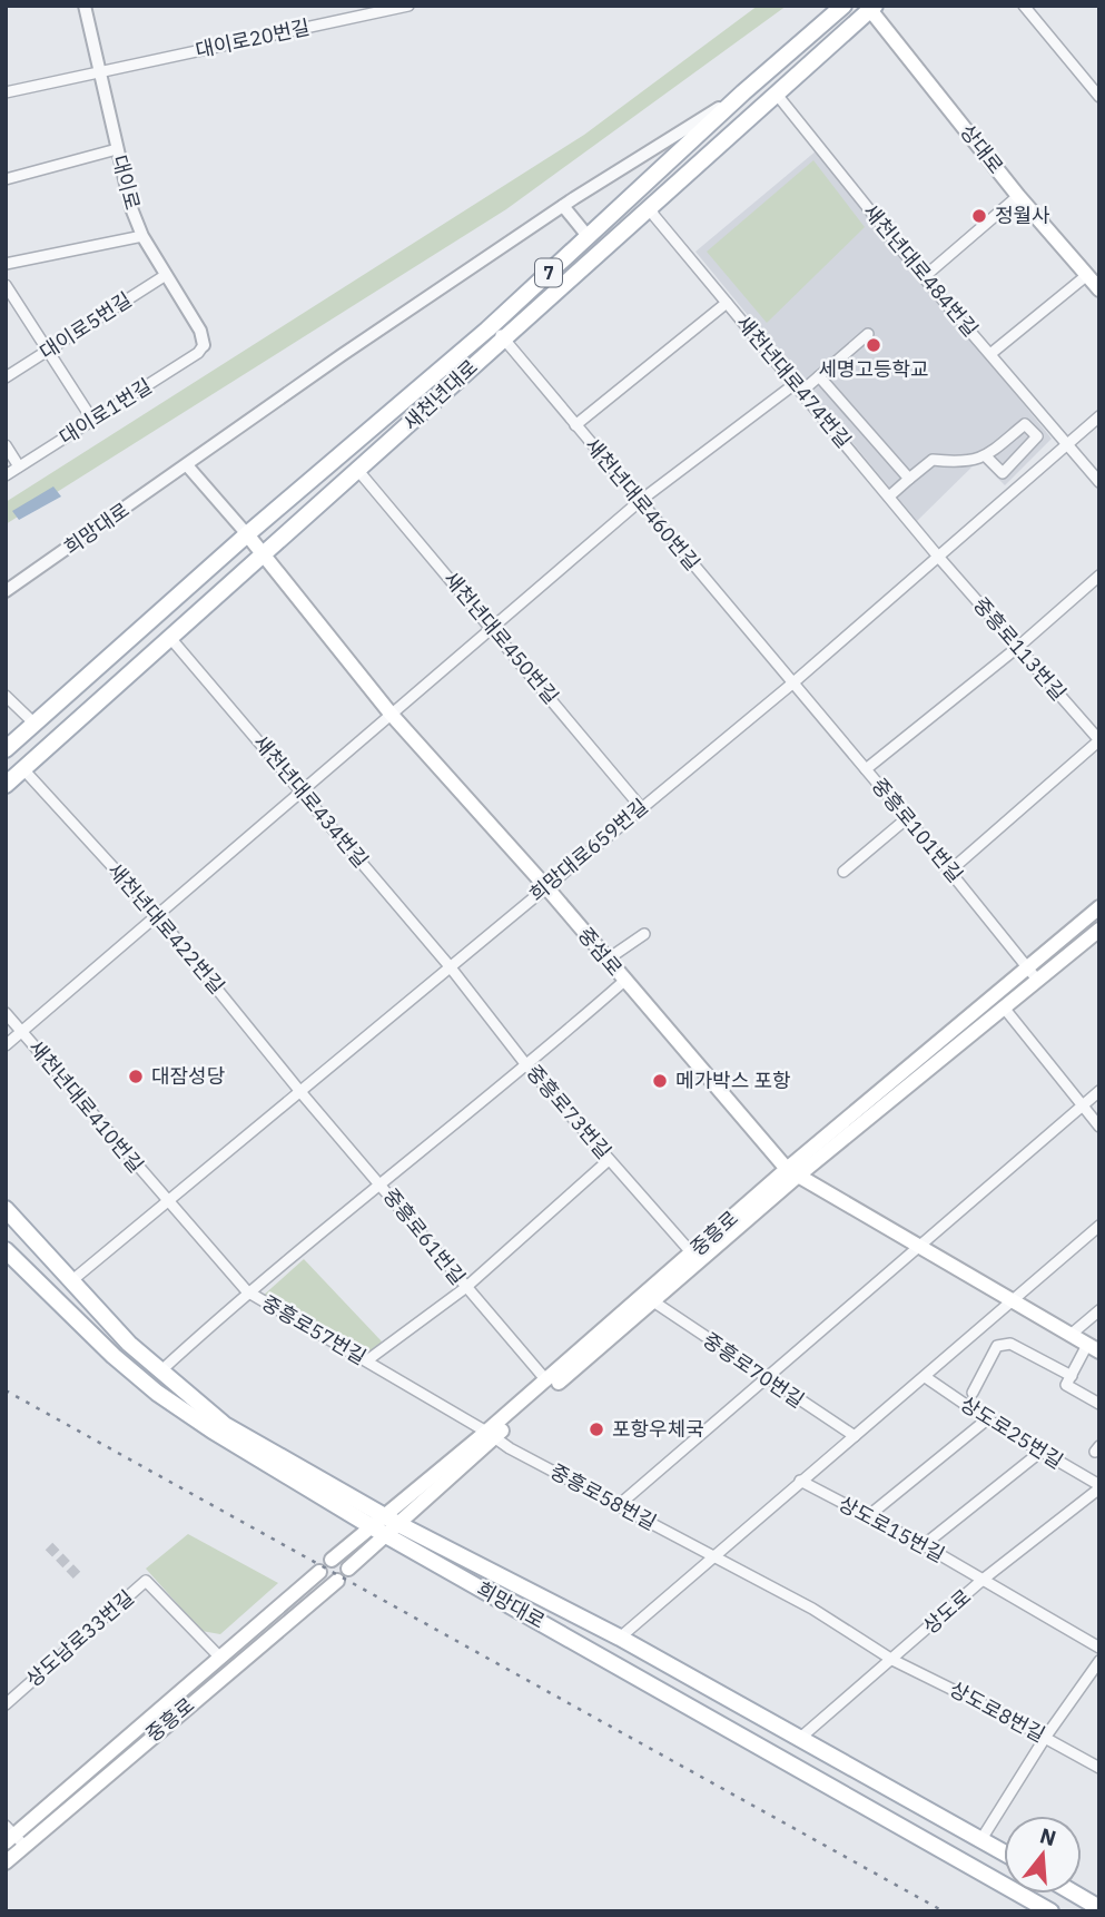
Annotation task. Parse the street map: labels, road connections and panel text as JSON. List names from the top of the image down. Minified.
{"streets":{"main road":["상대로","7","새천년대로","희망대로","중섬로","중흥로"],"street":["대이로20번길","대이로","새천년대로484번길","대이로5번길","새천년대로474번길","대이로1번길","새천년대로460번길","새천년대로450번길","중흥로113번길","새천년대로434번길","중흥로101번길","희망대로659번길","새천년대로422번길","새천년대로410번길","중흥로73번길","중흥로61번길","중흥로57번길","중흥로70번길","상도로25번길","중흥로58번길","상도로15번길","상도로","상도남로33번길","상도로8번길"]},"crossings":[["대이로20번길","대이로"],["상대로","새천년대로"],["대이로","대이로5번길"],["대이로","대이로1번길"],["새천년대로484번길","새천년대로"],["새천년대로484번길","희망대로659번길"],["새천년대로474번길","새천년대로"],["새천년대로474번길","중흥로113번길"],["새천년대로474번길","희망대로659번길"],["새천년대로","새천년대로460번길"],["새천년대로","희망대로"],["새천년대로","새천년대로450번길"],["새천년대로","새천년대로434번길"],["새천년대로","새천년대로422번길"],["새천년대로","중섬로"],["새천년대로460번길","중흥로101번길"],["새천년대로460번길","희망대로659번길"],["희망대로","희망대로659번길"],["희망대로","중흥로"],["희망대로","상도로"],["새천년대로450번길","희망대로659번길"],["중흥로113번길","희망대로659번길"],["새천년대로434번길","희망대로659번길"],["새천년대로434번길","중흥로73번길"],["중흥로101번길","희망대로659번길"],["중흥로101번길","중흥로"],["희망대로659번길","새천년대로422번길"],["희망대로659번길","중섬로"],["희망대로659번길","새천년대로410번길"],["희망대로659번길","중흥로73번길"],["희망대로659번길","중흥로61번길"],["희망대로659번길","중흥로57번길"],["새천년대로422번길","중흥로61번길"],["중섬로","중흥로"],["새천년대로410번길","중흥로57번길"],["중흥로73번길","중흥로"],["중흥로","중흥로61번길"],["중흥로","중흥로57번길"],["중흥로","중흥로70번길"],["중흥로","중흥로58번길"],["중흥로","상도남로33번길"],["중흥로57번길","중흥로58번길"],["상도로25번길","상도로"],["중흥로58번길","상도로"],["중흥로58번길","상도로8번길"],["상도로15번길","상도로"],["상도로","상도로8번길"]],"places":["정월사","세명고등학교","대잠성당","메가박스 포항","포항우체국"],"north":"top"}
